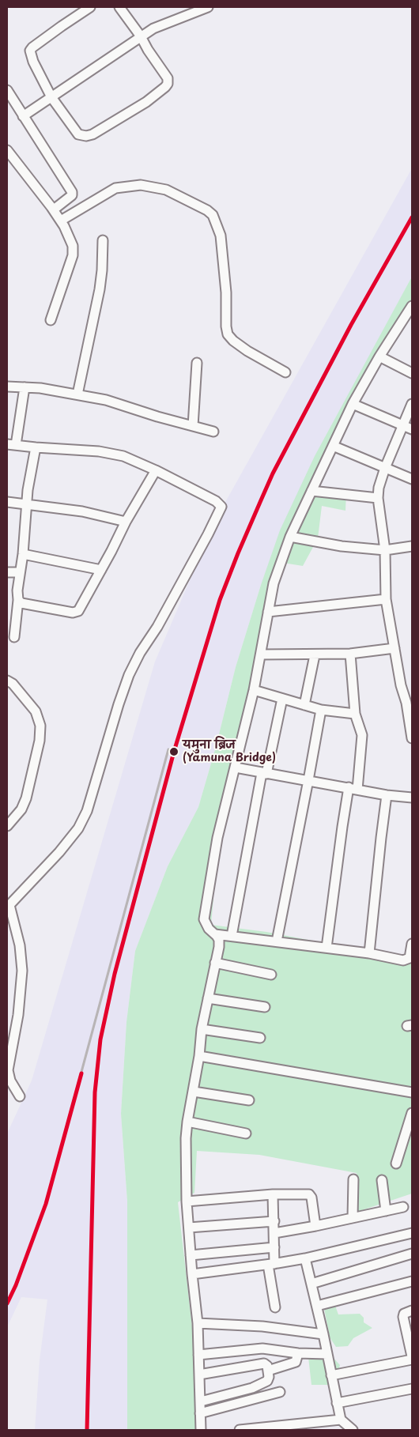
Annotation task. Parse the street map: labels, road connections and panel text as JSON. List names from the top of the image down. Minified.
{"places":["यमुना ब्रिज (Yamuna Bridge)"]}
